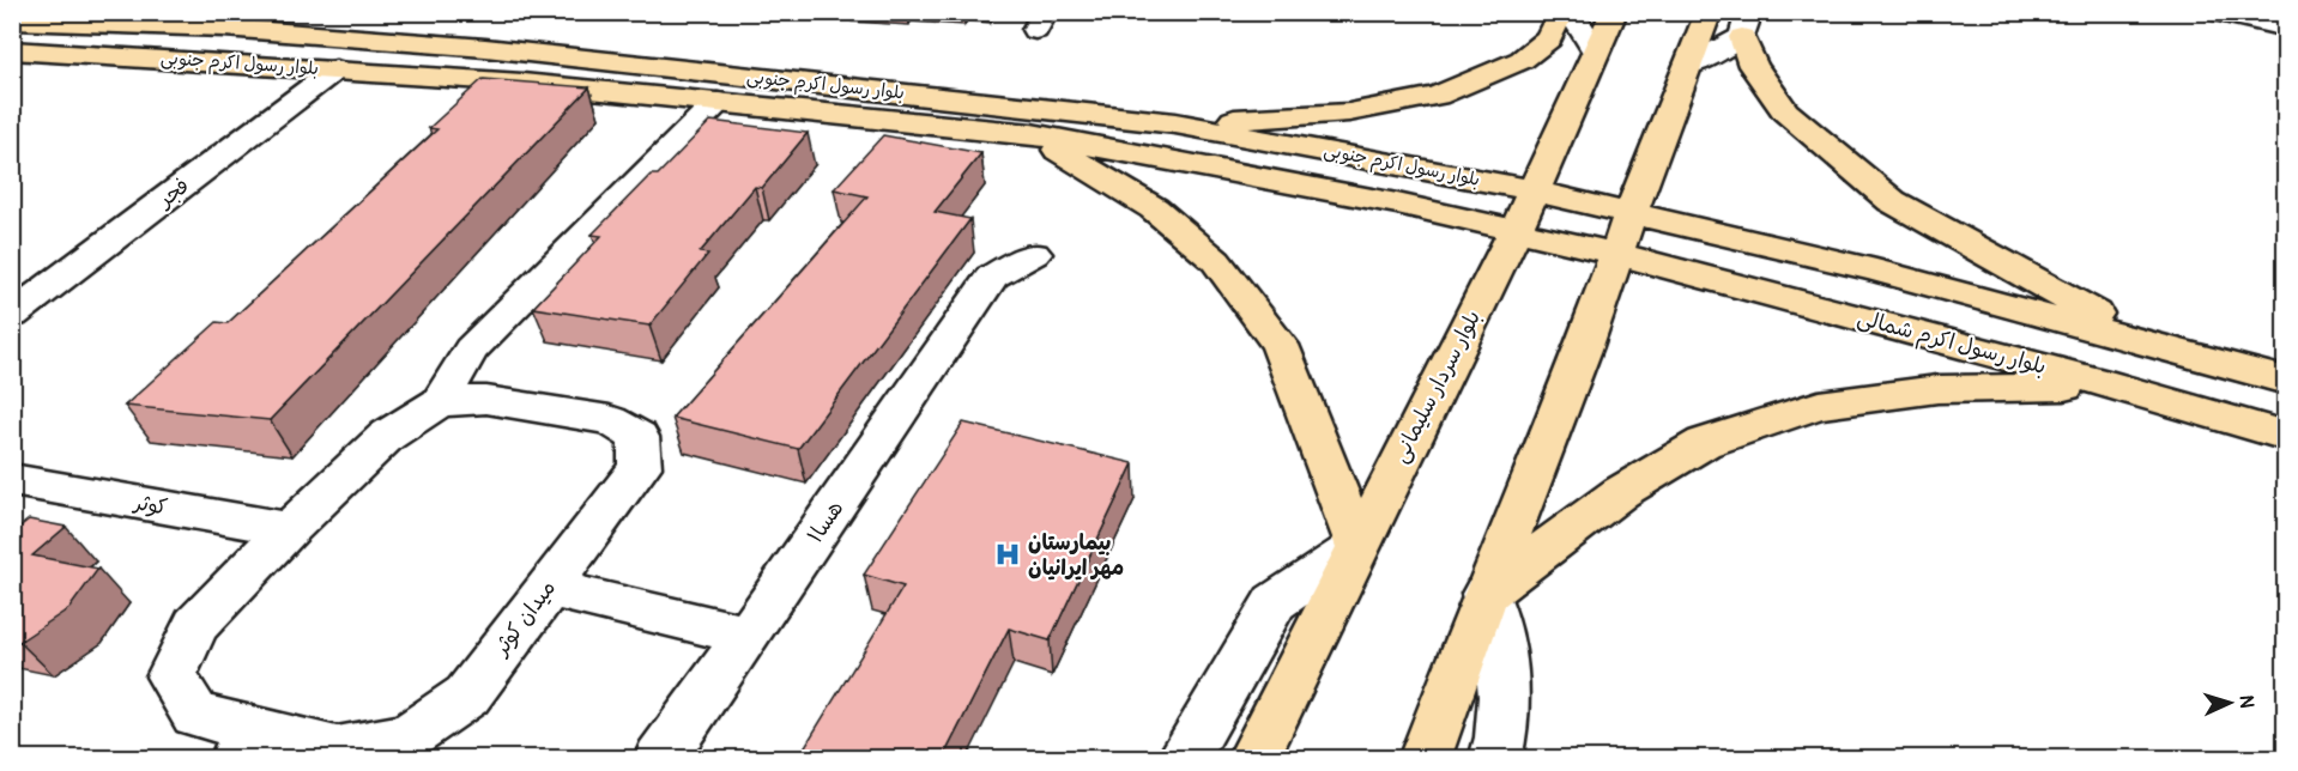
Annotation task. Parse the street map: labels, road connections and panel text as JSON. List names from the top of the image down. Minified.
{"streets":{"main road":["بلوار رسول اکرم جنوبی","بلوار رسول اکرم شمالی","بلوار سردار سلیمانی"],"street":["فجر","کوثر","هسا۱","میدان کوثر"]},"crossings":[["بلوار رسول اکرم جنوبی","فجر"],["بلوار رسول اکرم جنوبی","بلوار رسول اکرم شمالی"],["بلوار رسول اکرم جنوبی","بلوار سردار سلیمانی"],["کوثر","میدان کوثر"]],"places":{"hospital":["بیمارستان مهر ایرانیان"]},"north":"right"}
